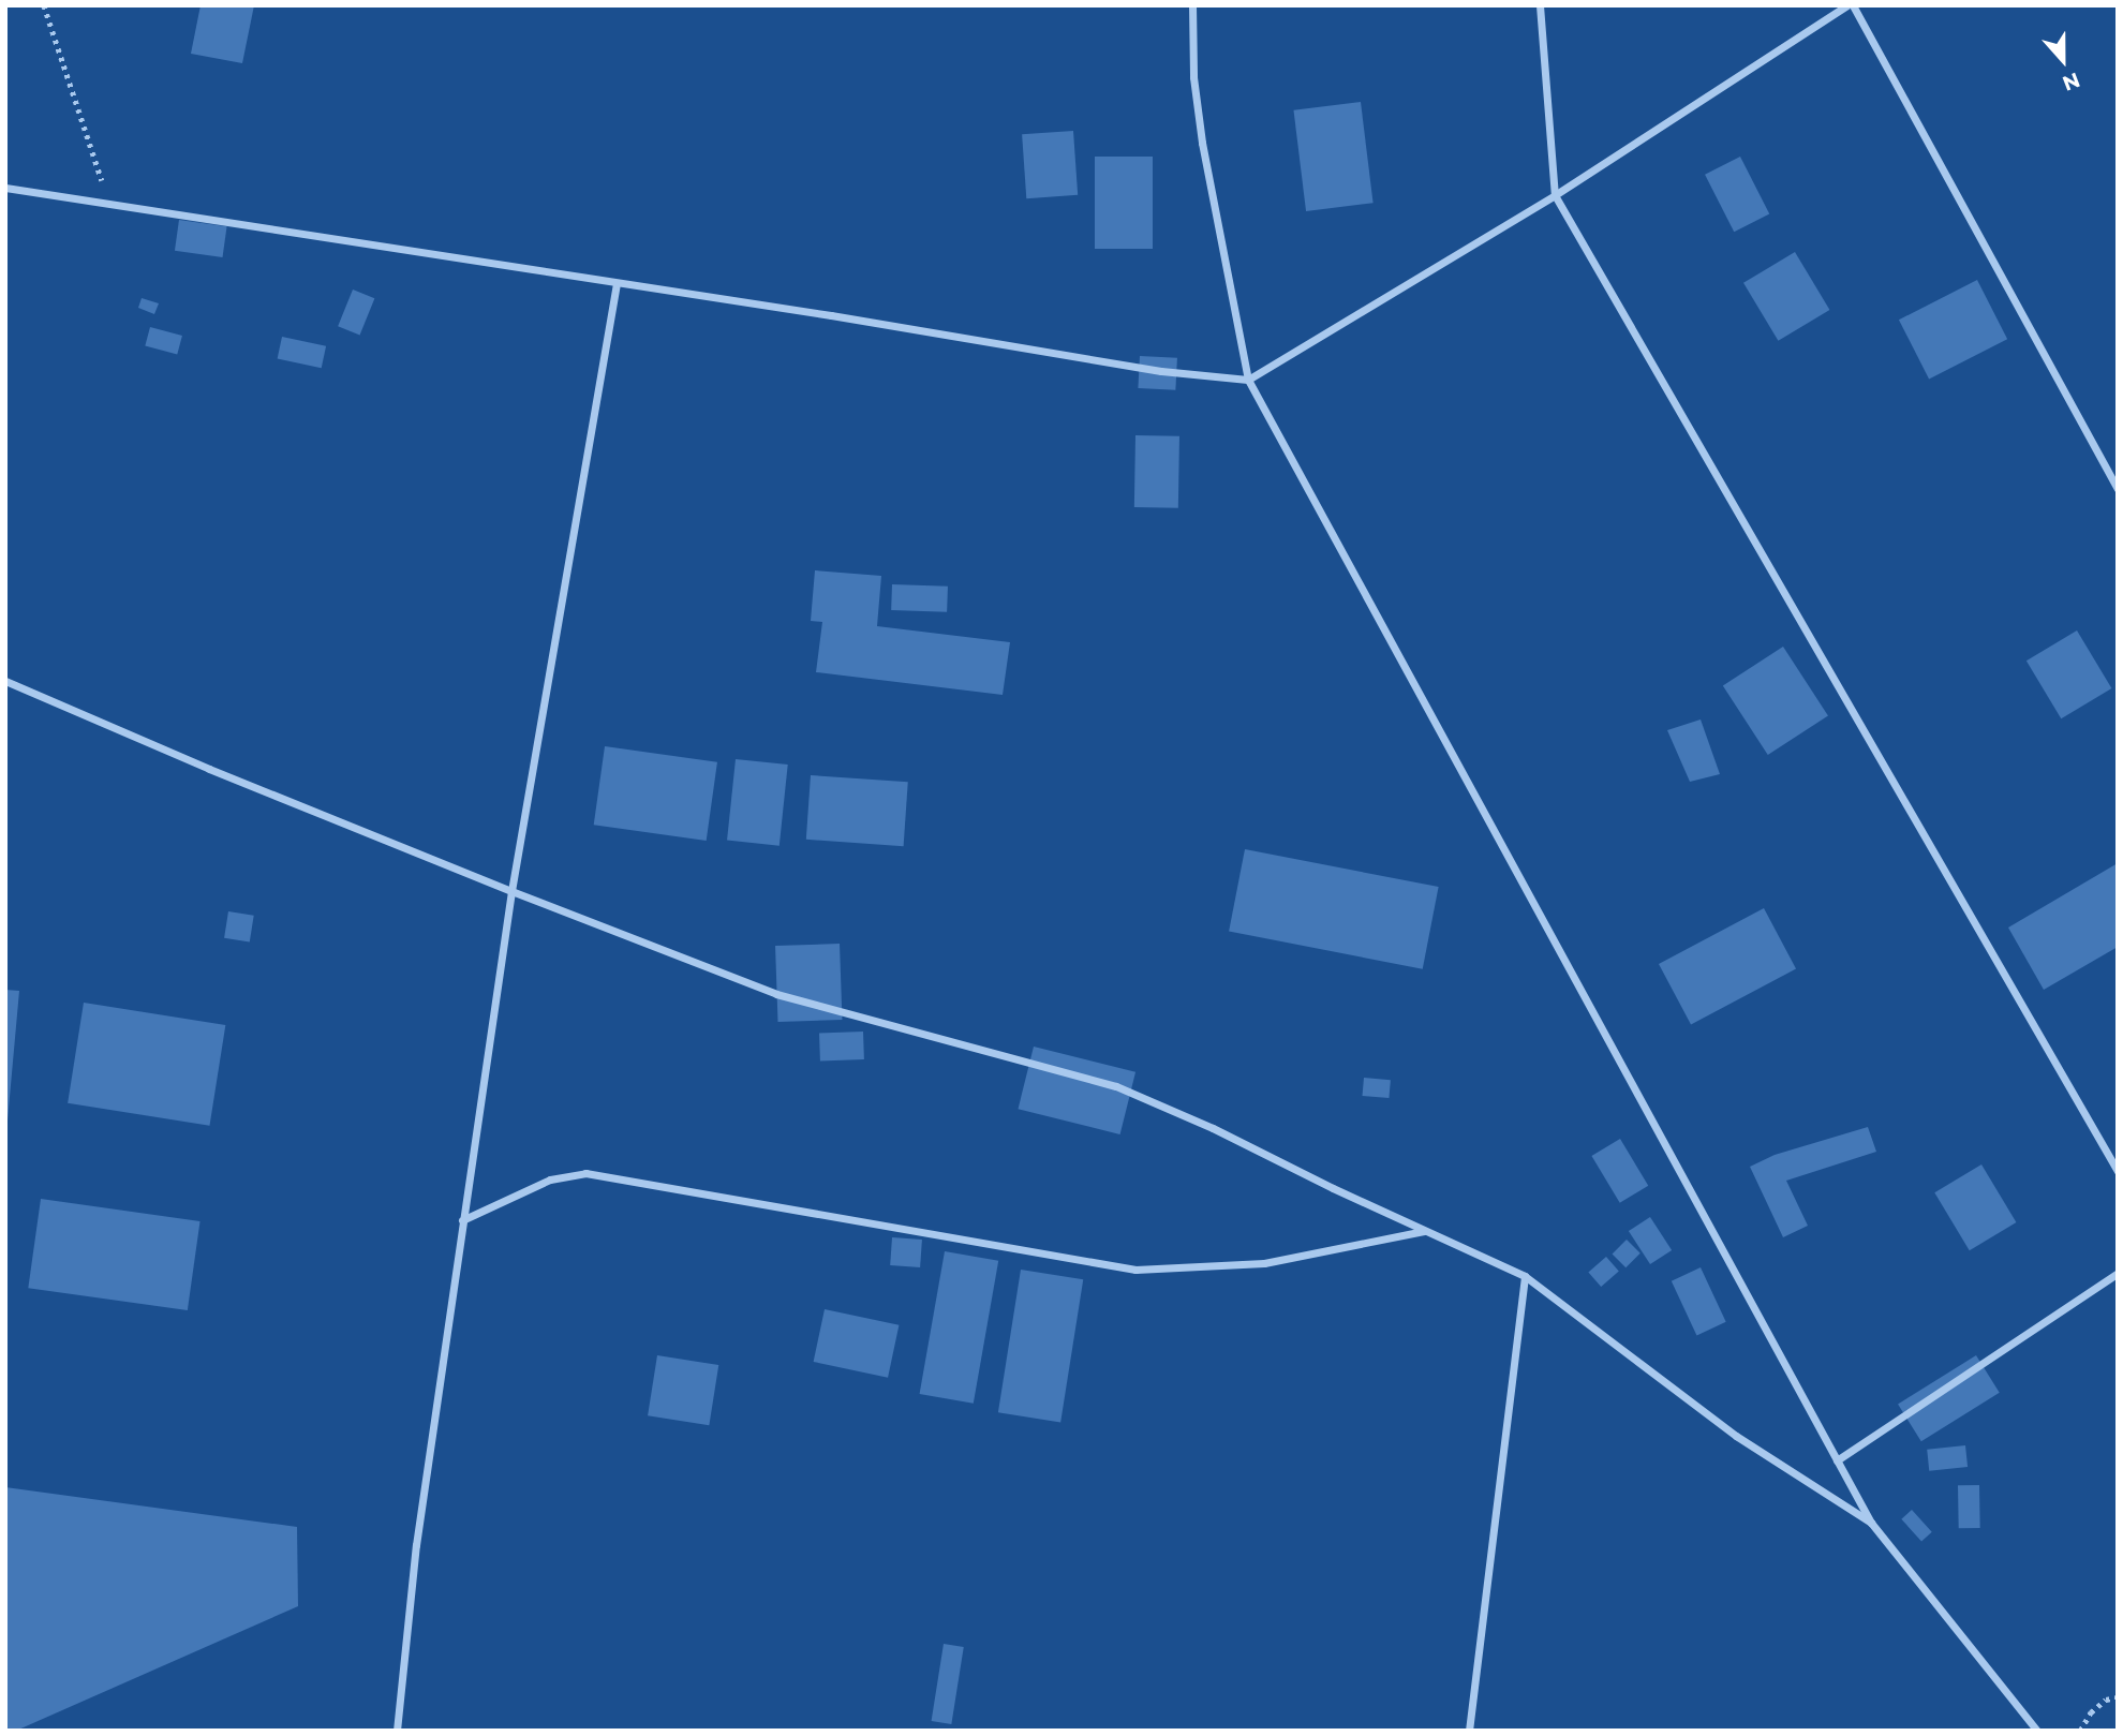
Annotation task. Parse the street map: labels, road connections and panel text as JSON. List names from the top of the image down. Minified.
{"north":"bottom"}
